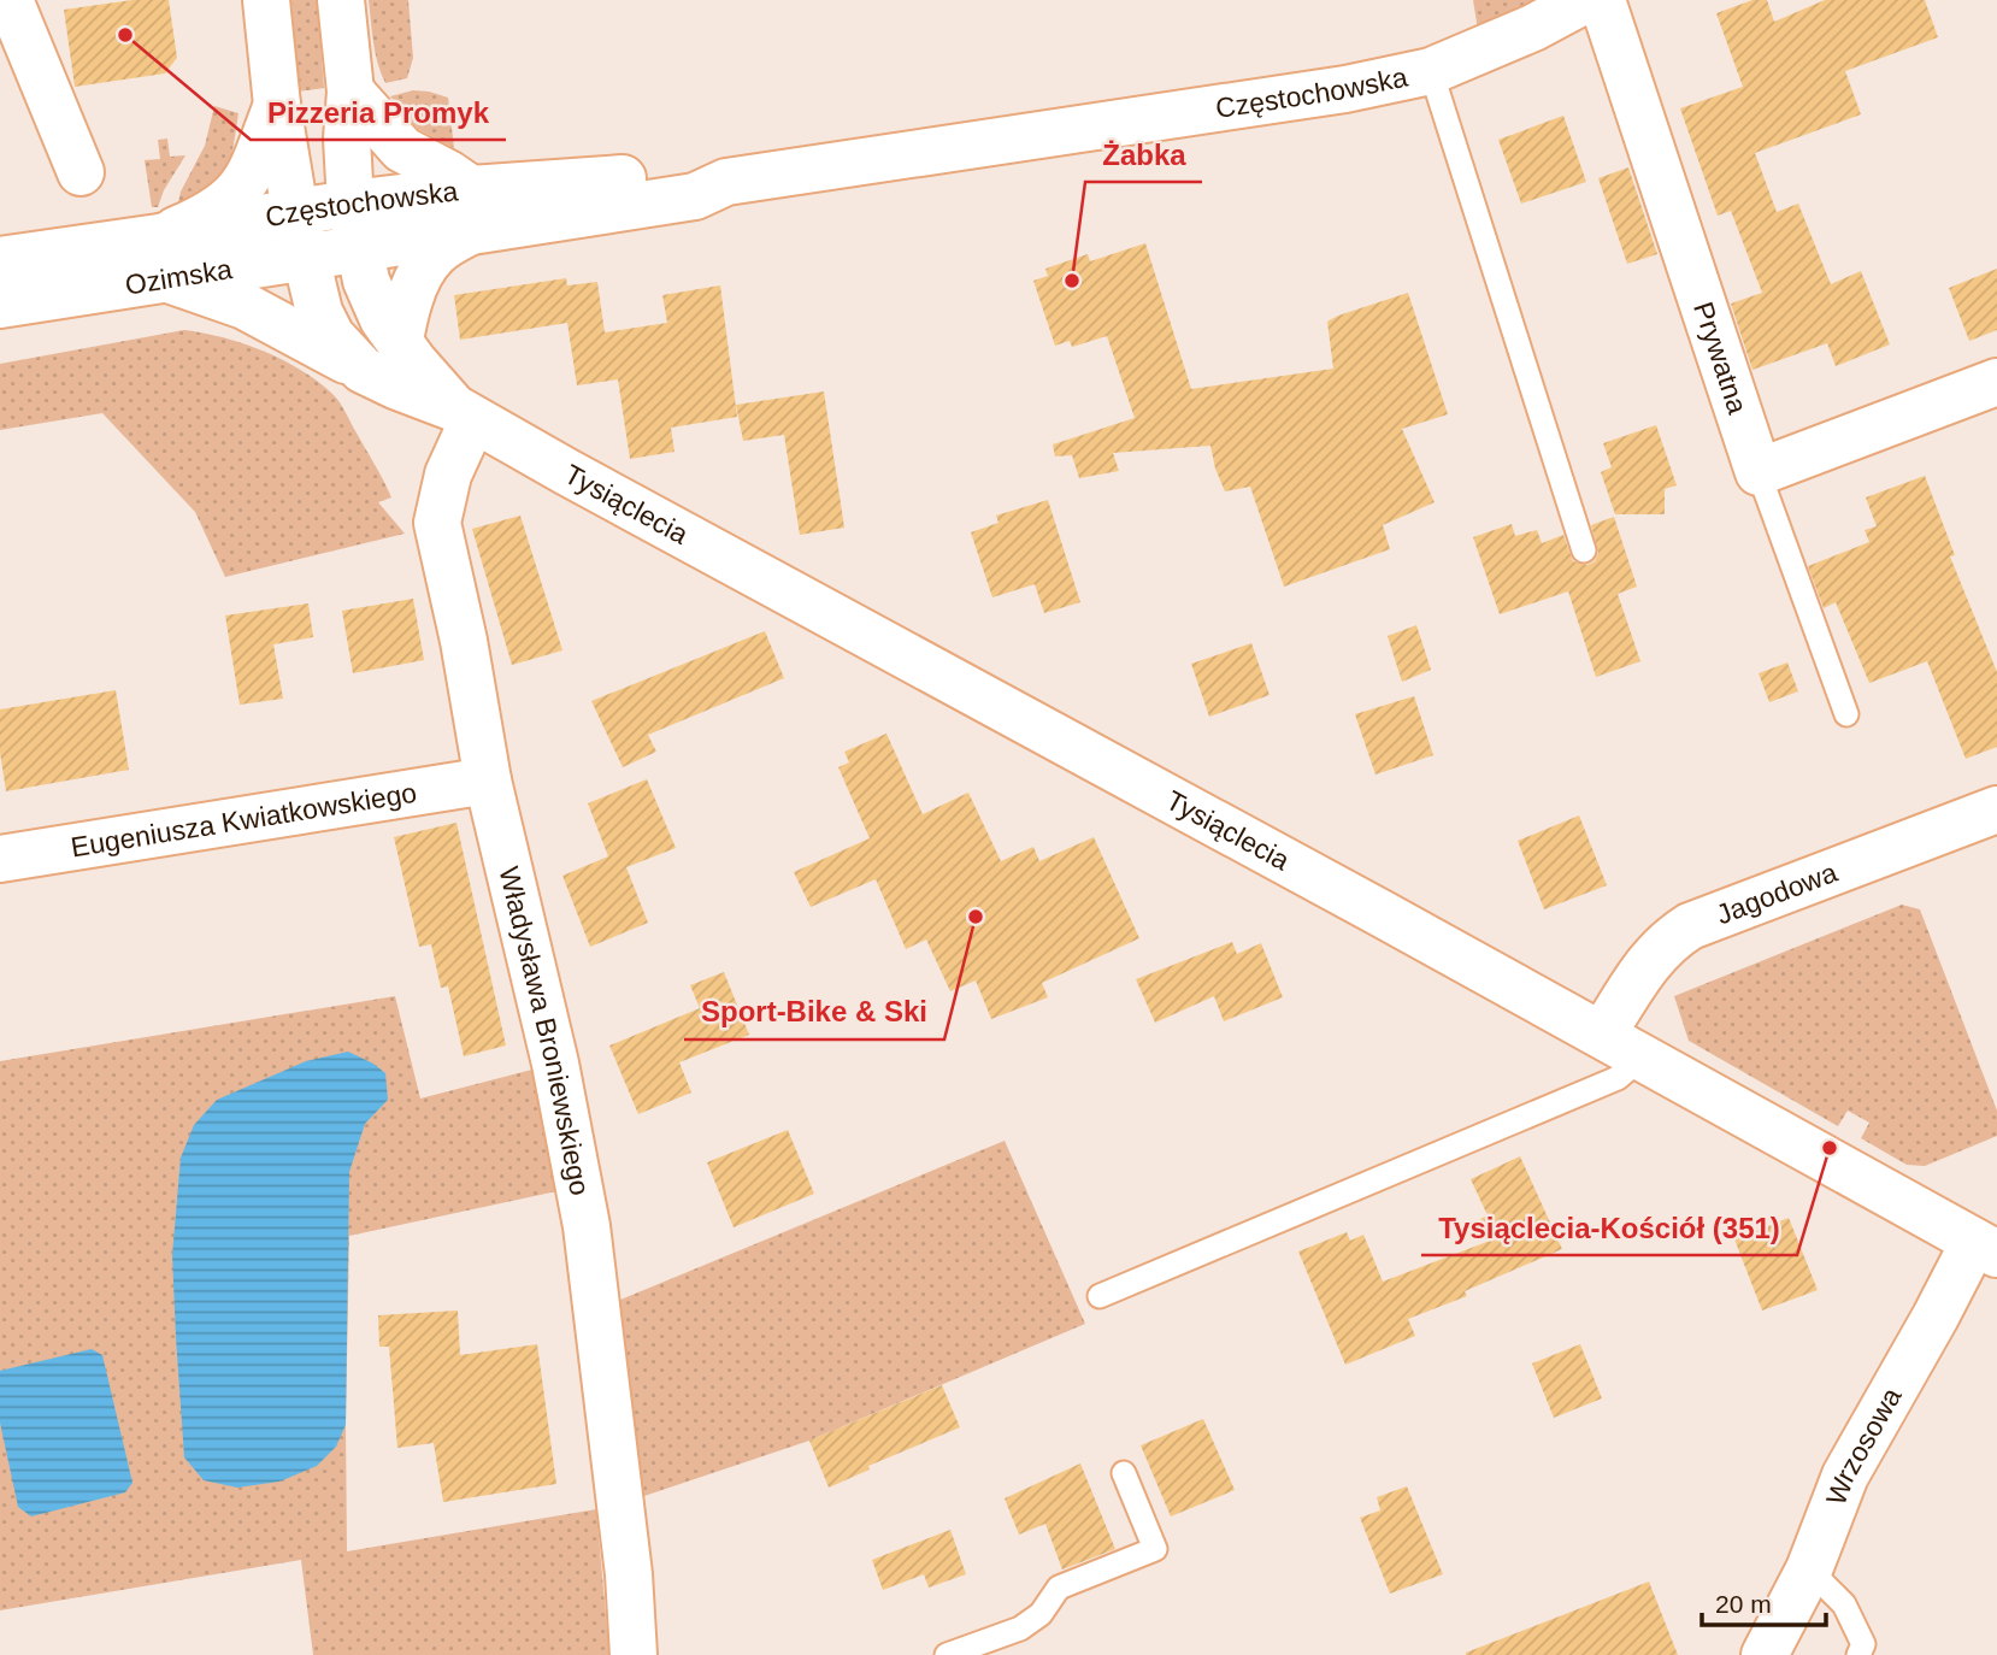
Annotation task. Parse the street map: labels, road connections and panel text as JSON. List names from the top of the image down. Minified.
{"streets":{"street":["Częstochowska","Ozimska","Prywatna","Tysiąclecia","Eugeniusza Kwiatkowskiego","Jagodowa","Władysława Broniewskiego","Wrzosowa"]},"crossings":[["Częstochowska","Ozimska"],["Częstochowska","Tysiąclecia"],["Ozimska","Tysiąclecia"],["Tysiąclecia","Jagodowa"],["Tysiąclecia","Władysława Broniewskiego"],["Tysiąclecia","Wrzosowa"],["Eugeniusza Kwiatkowskiego","Władysława Broniewskiego"]],"places":["Pizzeria Promyk","Żabka","Sport-Bike & Ski","Tysiąclecia-Kościół (351)"],"scale_bar":"20 m"}
